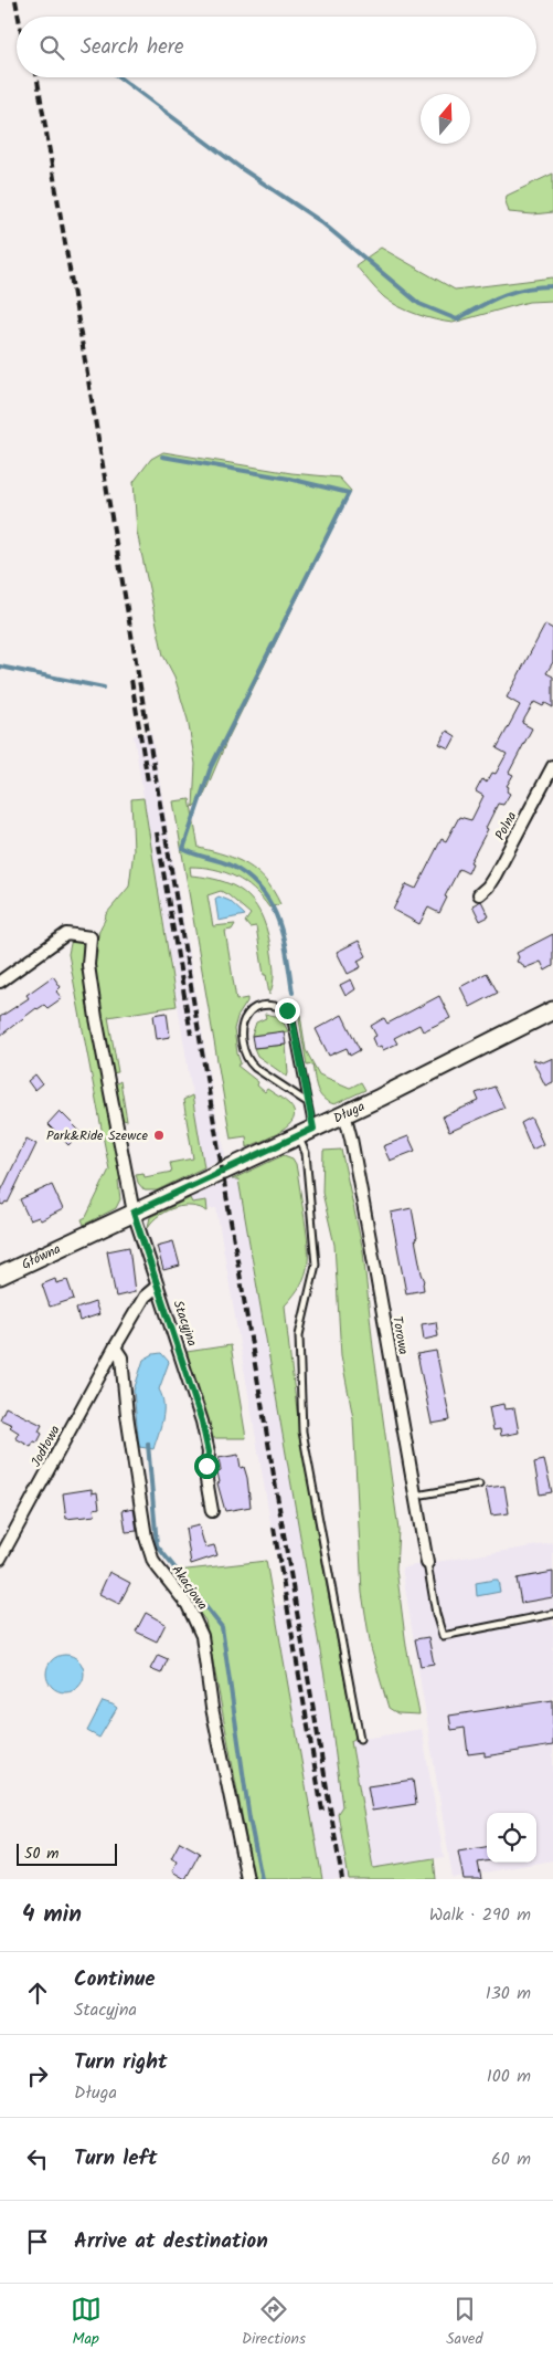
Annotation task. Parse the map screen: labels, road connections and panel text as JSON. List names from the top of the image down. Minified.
{"streets":{"street":["Polna","Długa","Główna","Stacyjna","Torowa","Jodłowa","Akacjowa"]},"crossings":[["Długa","Główna"],["Długa","Stacyjna"],["Długa","Torowa"],["Stacyjna","Jodłowa"],["Jodłowa","Akacjowa"]],"places":["Park&Ride Szewce"],"scale_bar":"50 m","north":"top","page":{"search":"Search here","scale":"50 m","heading":["4 min","Walk · 290 m"],"list":[["Continue","Stacyjna","130 m"],["Turn right","Długa","100 m"],["Turn left","60 m"],"Arrive at destination"],"nav":["Map","Directions","Saved"]}}
